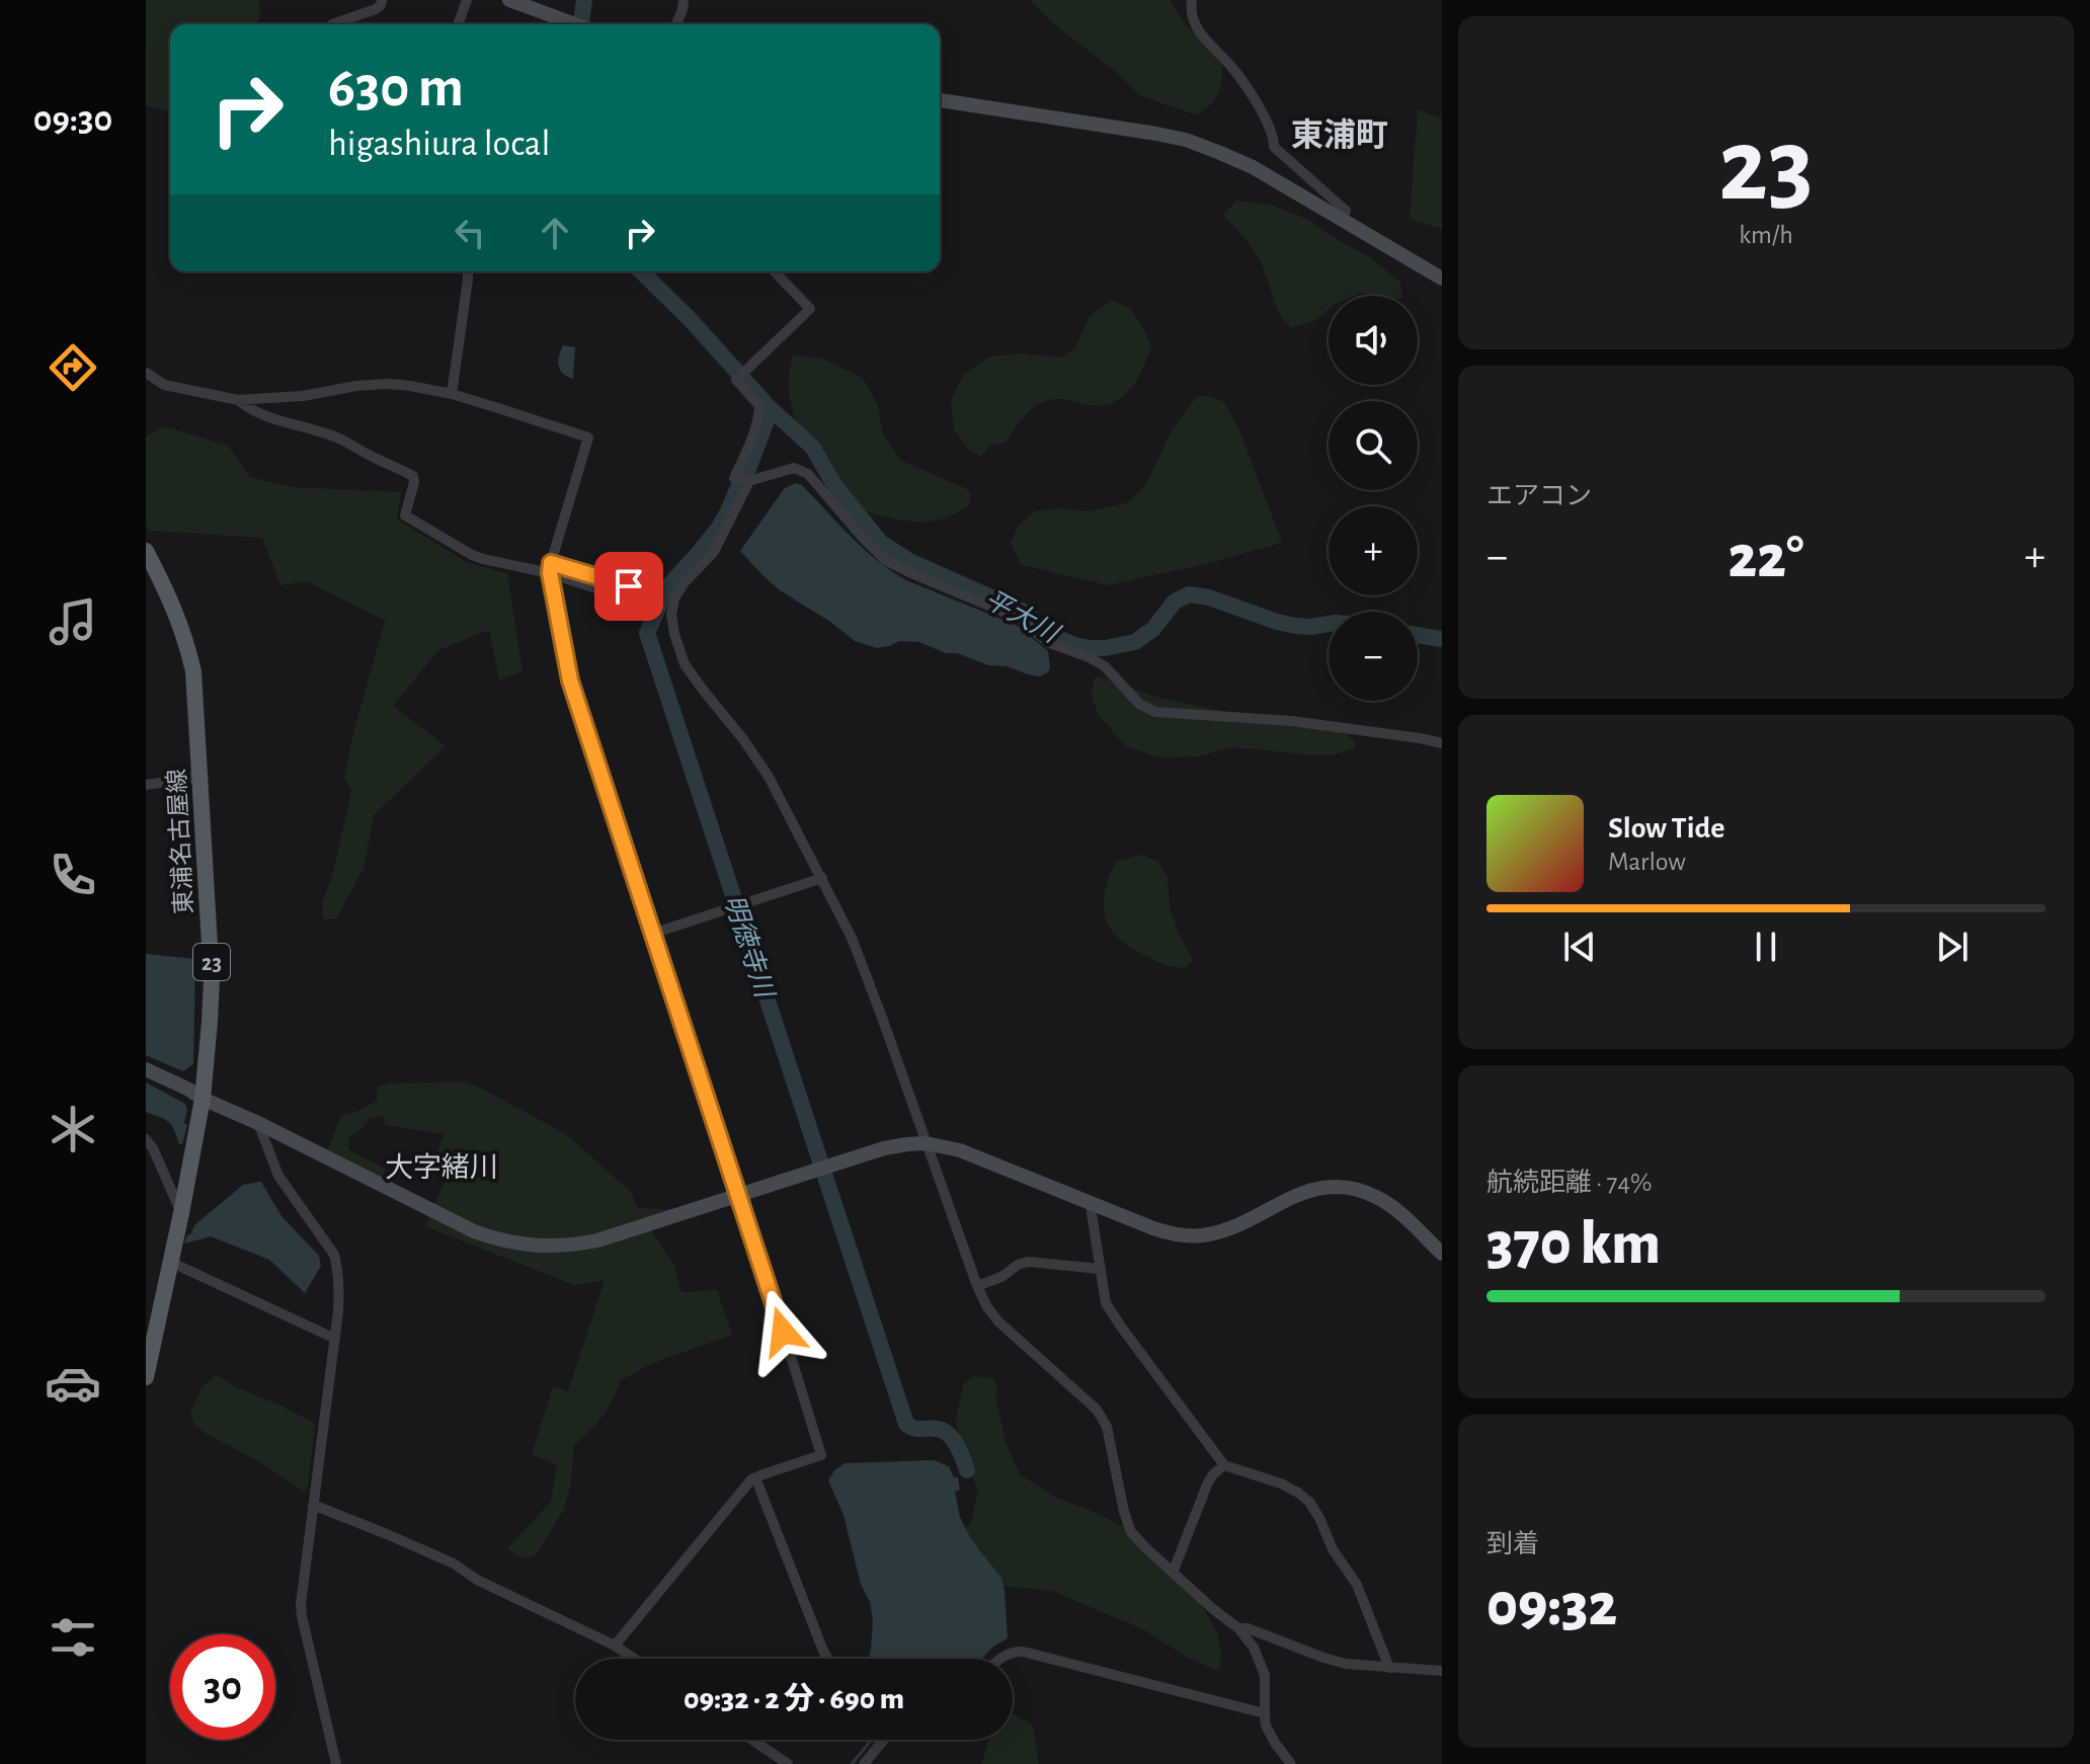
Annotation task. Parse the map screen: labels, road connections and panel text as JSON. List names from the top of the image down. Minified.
{"streets":{"main road":["東浦名古屋線","23"]},"districts":["東浦町","大字緒川"],"water":["平大川","明徳寺川"],"page":{"tabs":"09:30","tile":[["23","km/h"],"エアコン",["航続距離 · 74%","370 km"],["到着","09:32"]],"turn":["630 m","higashiura local"],"map_buttons":["+","−"],"heat":["−","22°","+"],"song":["Slow Tide","Marlow"],"limit":"30","trip":"09:32 · 2 分 · 690 m"}}
